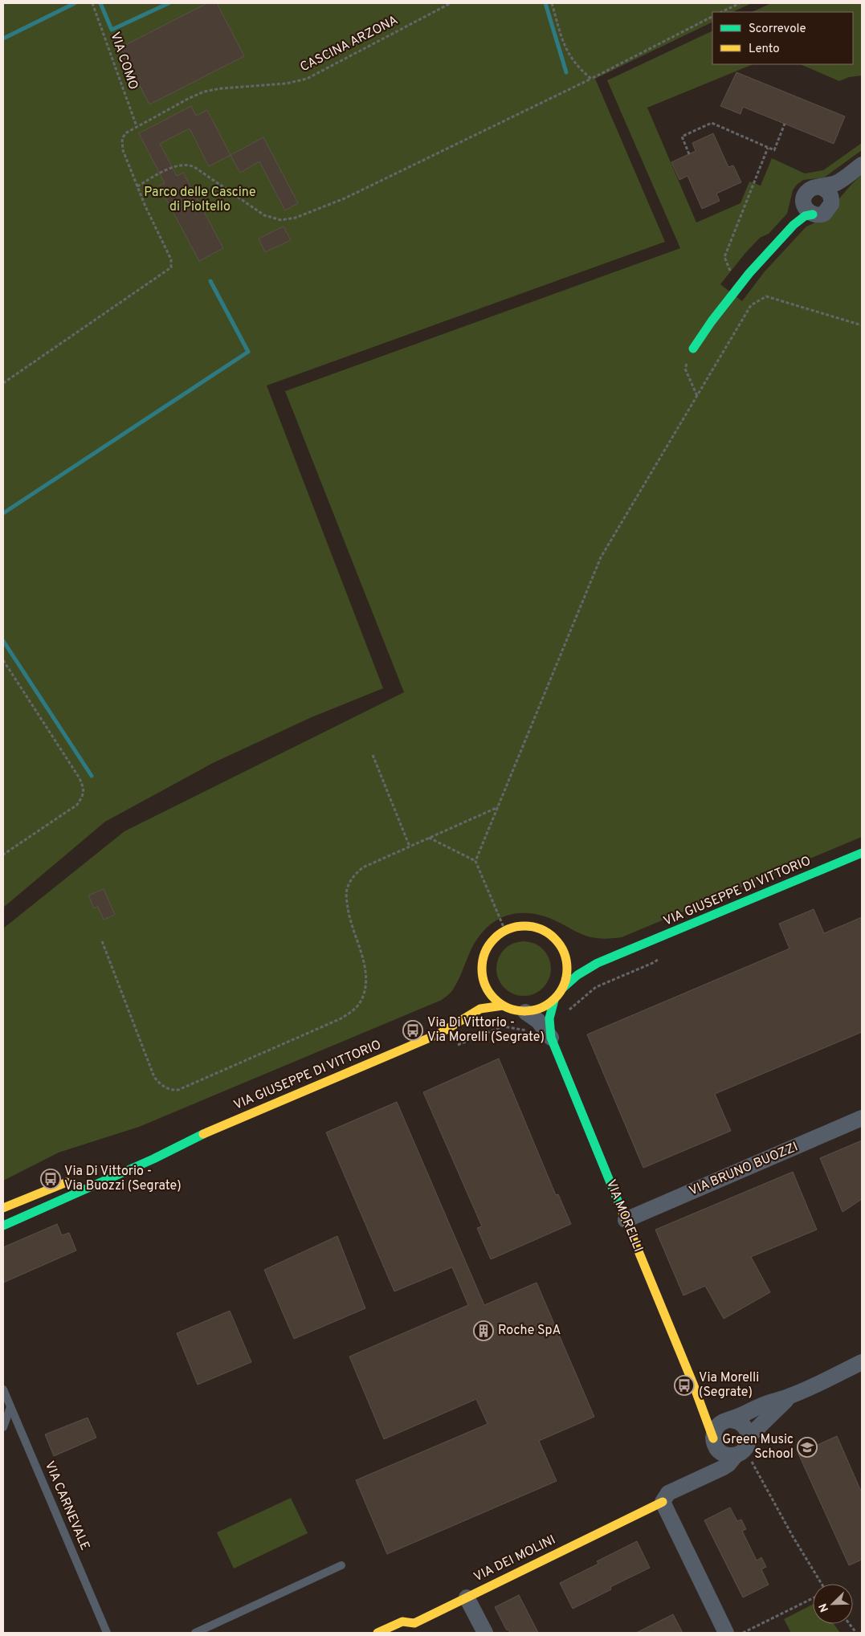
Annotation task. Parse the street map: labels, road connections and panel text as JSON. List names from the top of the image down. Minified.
{"streets":{"main road":["VIA GIUSEPPE DI VITTORIO","VIA MORELLI","VIA DEI MOLINI"],"street":["VIA BRUNO BUOZZI"],"lane":["VIA CARNEVALE"],"path":["CASCINA ARZONA","VIA COMO"]},"crossings":[["CASCINA ARZONA","VIA COMO"],["VIA GIUSEPPE DI VITTORIO","VIA MORELLI"],["VIA BRUNO BUOZZI","VIA MORELLI"]],"parks":["Parco delle Cascine di Pioltello"],"places":{"bus stop":["Via Di Vittorio - Via Morelli (Segrate)","Via Di Vittorio - Via Buozzi (Segrate)","Via Morelli (Segrate)"],"building":["Roche SpA"],"school or university":["Green Music School"]},"legend":["Scorrevole","Lento"],"north":"bottom left"}
